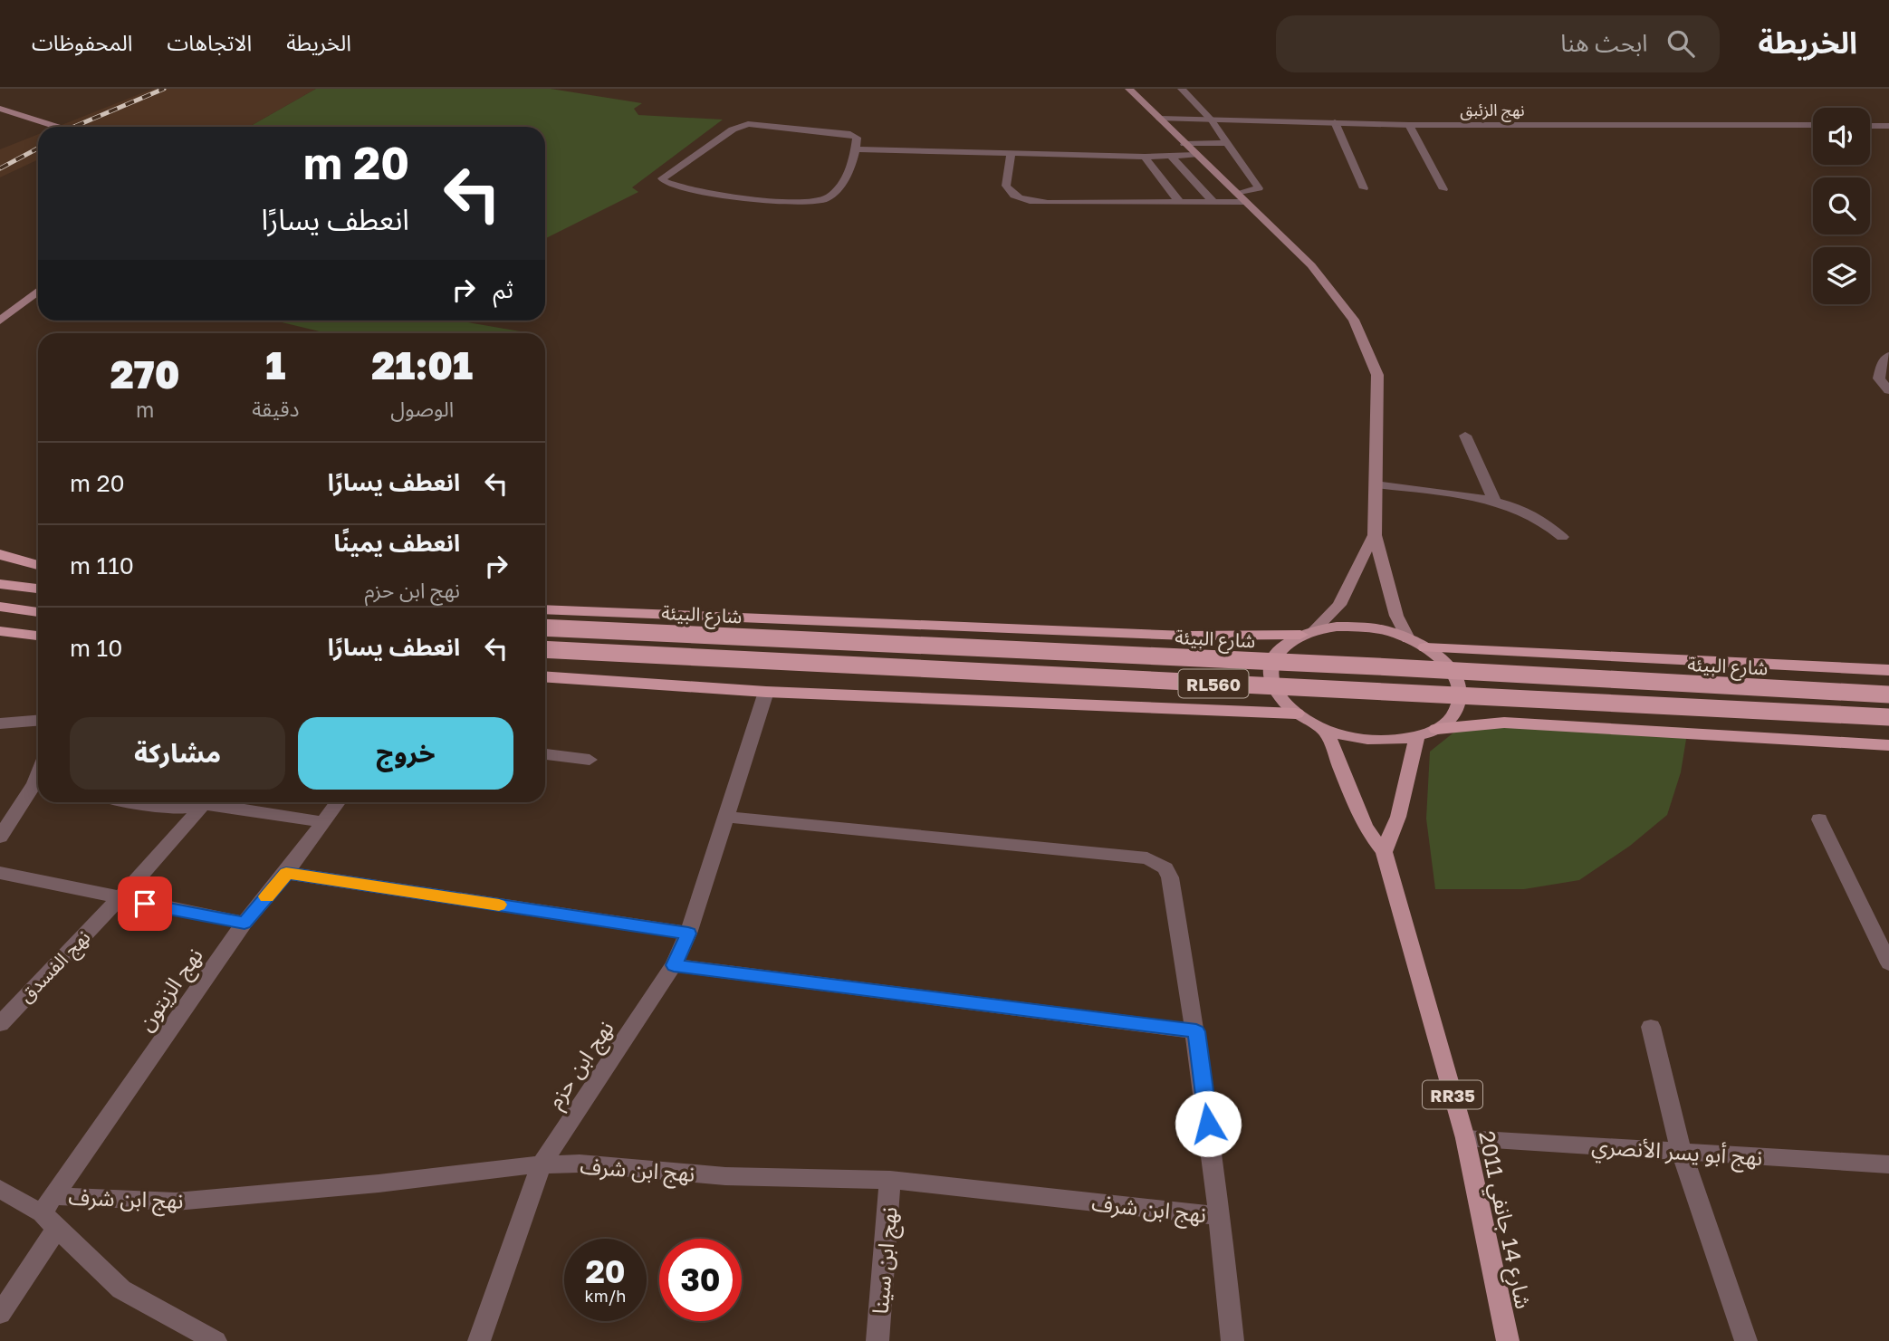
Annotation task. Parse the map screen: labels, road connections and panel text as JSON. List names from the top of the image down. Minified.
{"streets":{"highway":["شارع البيئة","RL560"],"main road":["RR35","شارع 14 جانفي 2011"],"street":["نهج الزئبق","نهج الفسدق","نهج الزيتون","نهج ابن حزم","نهج أبو يسر الأنصري","نهج ابن شرف","نهج ابن سينا"]},"crossings":[["نهج الزيتون","نهج ابن شرف"],["نهج ابن حزم","نهج ابن شرف"],["نهج أبو يسر الأنصري","شارع 14 جانفي 2011"],["نهج ابن شرف","نهج ابن سينا"]],"page":{"header":"الخريطة","search":"ابحث هنا","nav":["الخريطة","الاتجاهات","المحفوظات"],"turn":["20 m","انعطف يسارًا"],"then":"ثم","eta":["21:01","الوصول","1","دقيقة","270","m"],"list":[{"name":"انعطف يسارًا","value":"20 m"},{"name":"انعطف يمينًا","note":"نهج ابن حزم","value":"110 m"},{"name":"انعطف يسارًا","value":"10 m"}],"buttons":["خروج","مشاركة"],"speed":"20 km/h","limit":"30"}}
